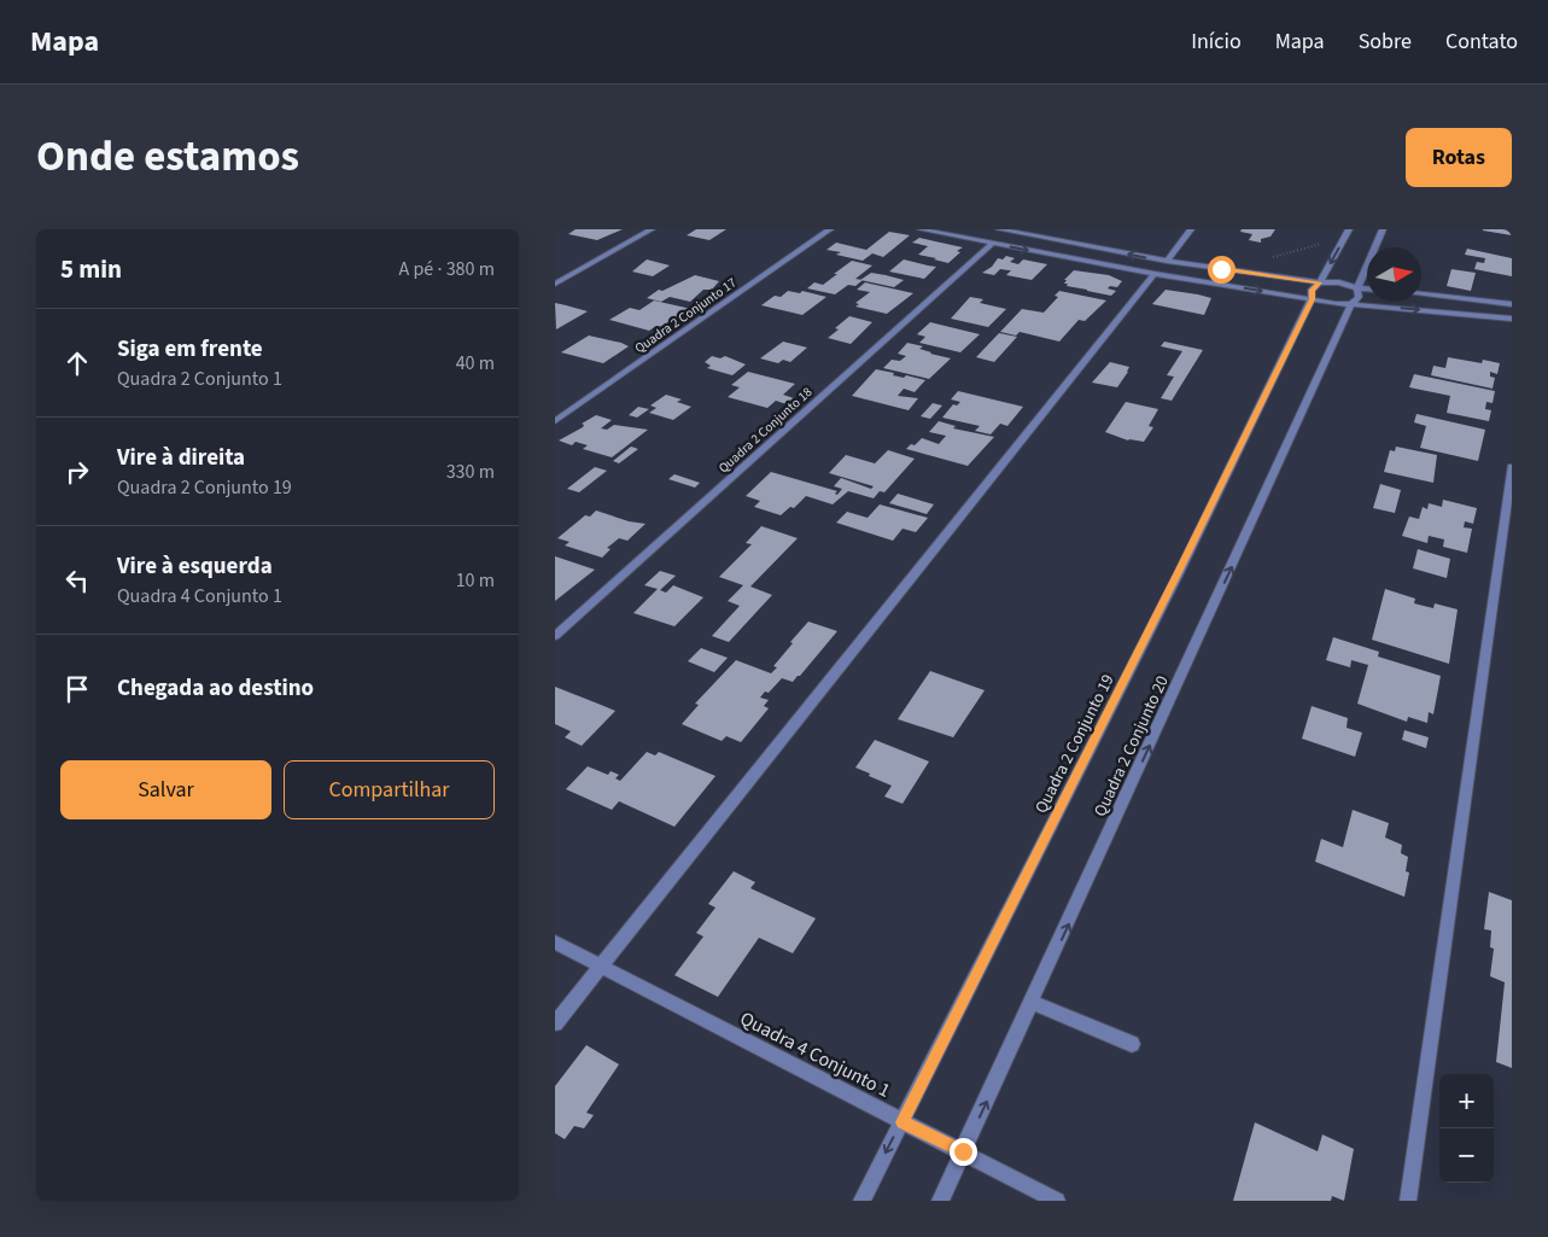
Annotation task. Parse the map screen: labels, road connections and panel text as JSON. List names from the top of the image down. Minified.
{"streets":{"street":["Quadra 2 Conjunto 17","Quadra 2 Conjunto 18","Quadra 2 Conjunto 19","Quadra 2 Conjunto 20","Quadra 4 Conjunto 1"]},"crossings":[["Quadra 2 Conjunto 19","Quadra 4 Conjunto 1"],["Quadra 2 Conjunto 20","Quadra 4 Conjunto 1"]],"one_way":["Quadra 2 Conjunto 20"],"north":"right","page":{"header":"Mapa","nav":["Início","Mapa","Sobre","Contato"],"title":"Onde estamos","buttons":["Rotas",["Salvar","Compartilhar"]],"heading":["5 min","A pé · 380 m"],"list":[["Siga em frente","Quadra 2 Conjunto 1","40 m"],["Vire à direita","Quadra 2 Conjunto 19","330 m"],["Vire à esquerda","Quadra 4 Conjunto 1","10 m"],"Chegada ao destino"],"map_buttons":["+","−"]}}
